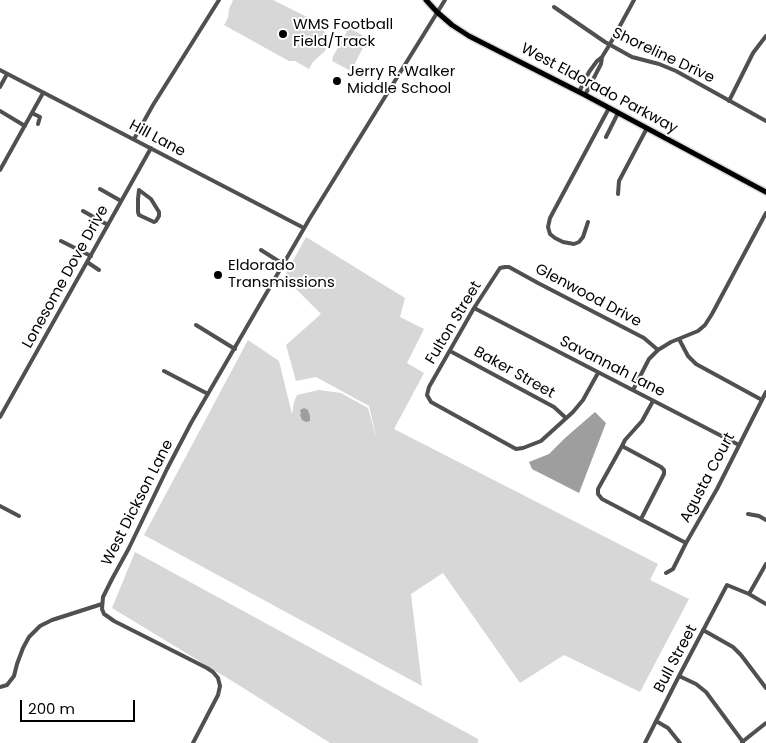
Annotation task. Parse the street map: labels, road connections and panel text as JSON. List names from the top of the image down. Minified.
{"streets":{"main road":["West Eldorado Parkway"],"street":["Shoreline Drive","Hill Lane","Lonesome Dove Drive","Glenwood Drive","Fulton Street","Savannah Lane","Baker Street","Agusta Court","West Dickson Lane","Bull Street"]},"crossings":[["West Eldorado Parkway","West Dickson Lane"],["Hill Lane","Lonesome Dove Drive"],["Hill Lane","West Dickson Lane"],["Glenwood Drive","Fulton Street"],["Fulton Street","Savannah Lane"],["Fulton Street","Baker Street"],["Savannah Lane","Agusta Court"]],"places":["WMS Football Field/Track","Jerry R. Walker Middle School","Eldorado Transmissions"],"scale_bar":"200 m"}
